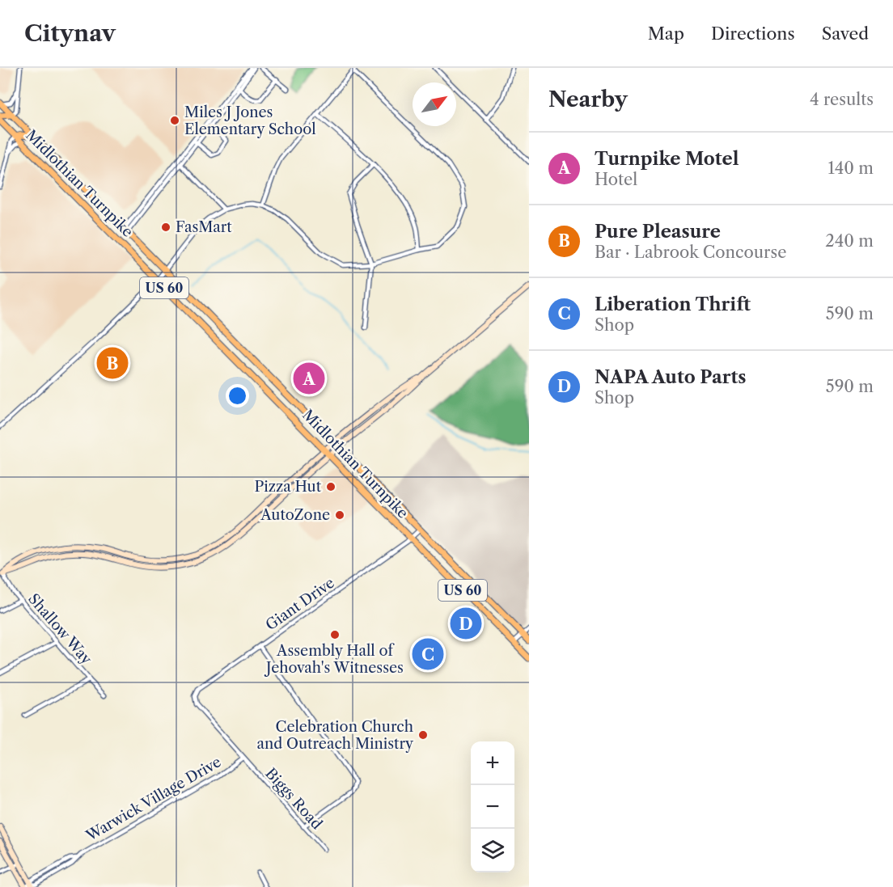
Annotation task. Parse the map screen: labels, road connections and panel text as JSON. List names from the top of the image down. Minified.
{"streets":{"main road":["Midlothian Turnpike","US 60"],"street":["Giant Drive","Shallow Way","Warwick Village Drive","Biggs Road"]},"crossings":[["Midlothian Turnpike","Giant Drive"],["Giant Drive","Biggs Road"],["Warwick Village Drive","Biggs Road"]],"places":["Miles J Jones Elementary School","FasMart","Pizza Hut","AutoZone","Assembly Hall of Jehovah's Witnesses","Celebration Church and Outreach Ministry"],"north":"top right","page":{"header":"Citynav","nav":["Map","Directions","Saved"],"heading":["Nearby","4 results"],"list":[{"mark":"A","name":"Turnpike Motel","note":"Hotel","value":"140 m"},{"mark":"B","name":"Pure Pleasure","note":"Bar · Labrook Concourse","value":"240 m"},{"mark":"C","name":"Liberation Thrift","note":"Shop","value":"590 m"},{"mark":"D","name":"NAPA Auto Parts","note":"Shop","value":"590 m"}],"pins":["B","A","D","C"],"map_buttons":["+","−"]}}
